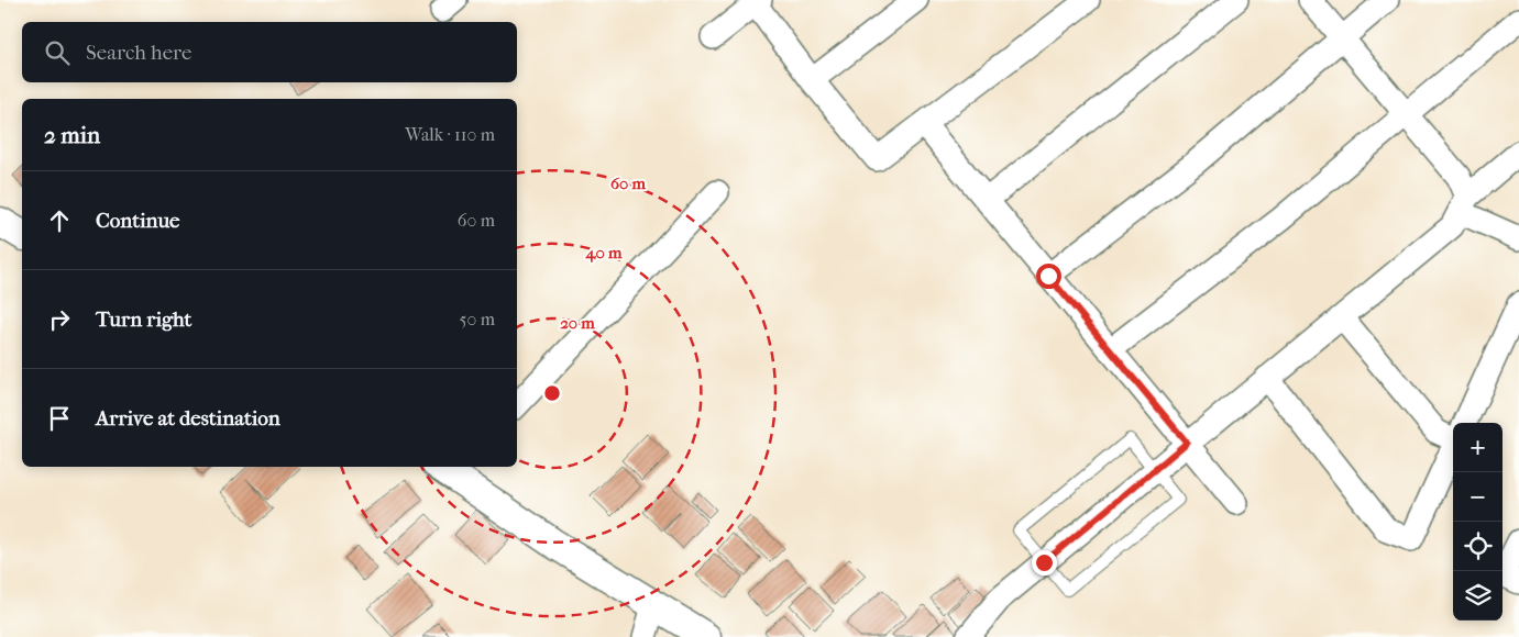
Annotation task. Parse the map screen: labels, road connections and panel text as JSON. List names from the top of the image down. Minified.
{"page":{"search":"Search here","heading":["2 min","Walk · 110 m"],"list":[["Continue","60 m"],["Turn right","50 m"],"Arrive at destination"],"map_buttons":["+","−"]},"rings":["60 m","40 m","20 m"]}
